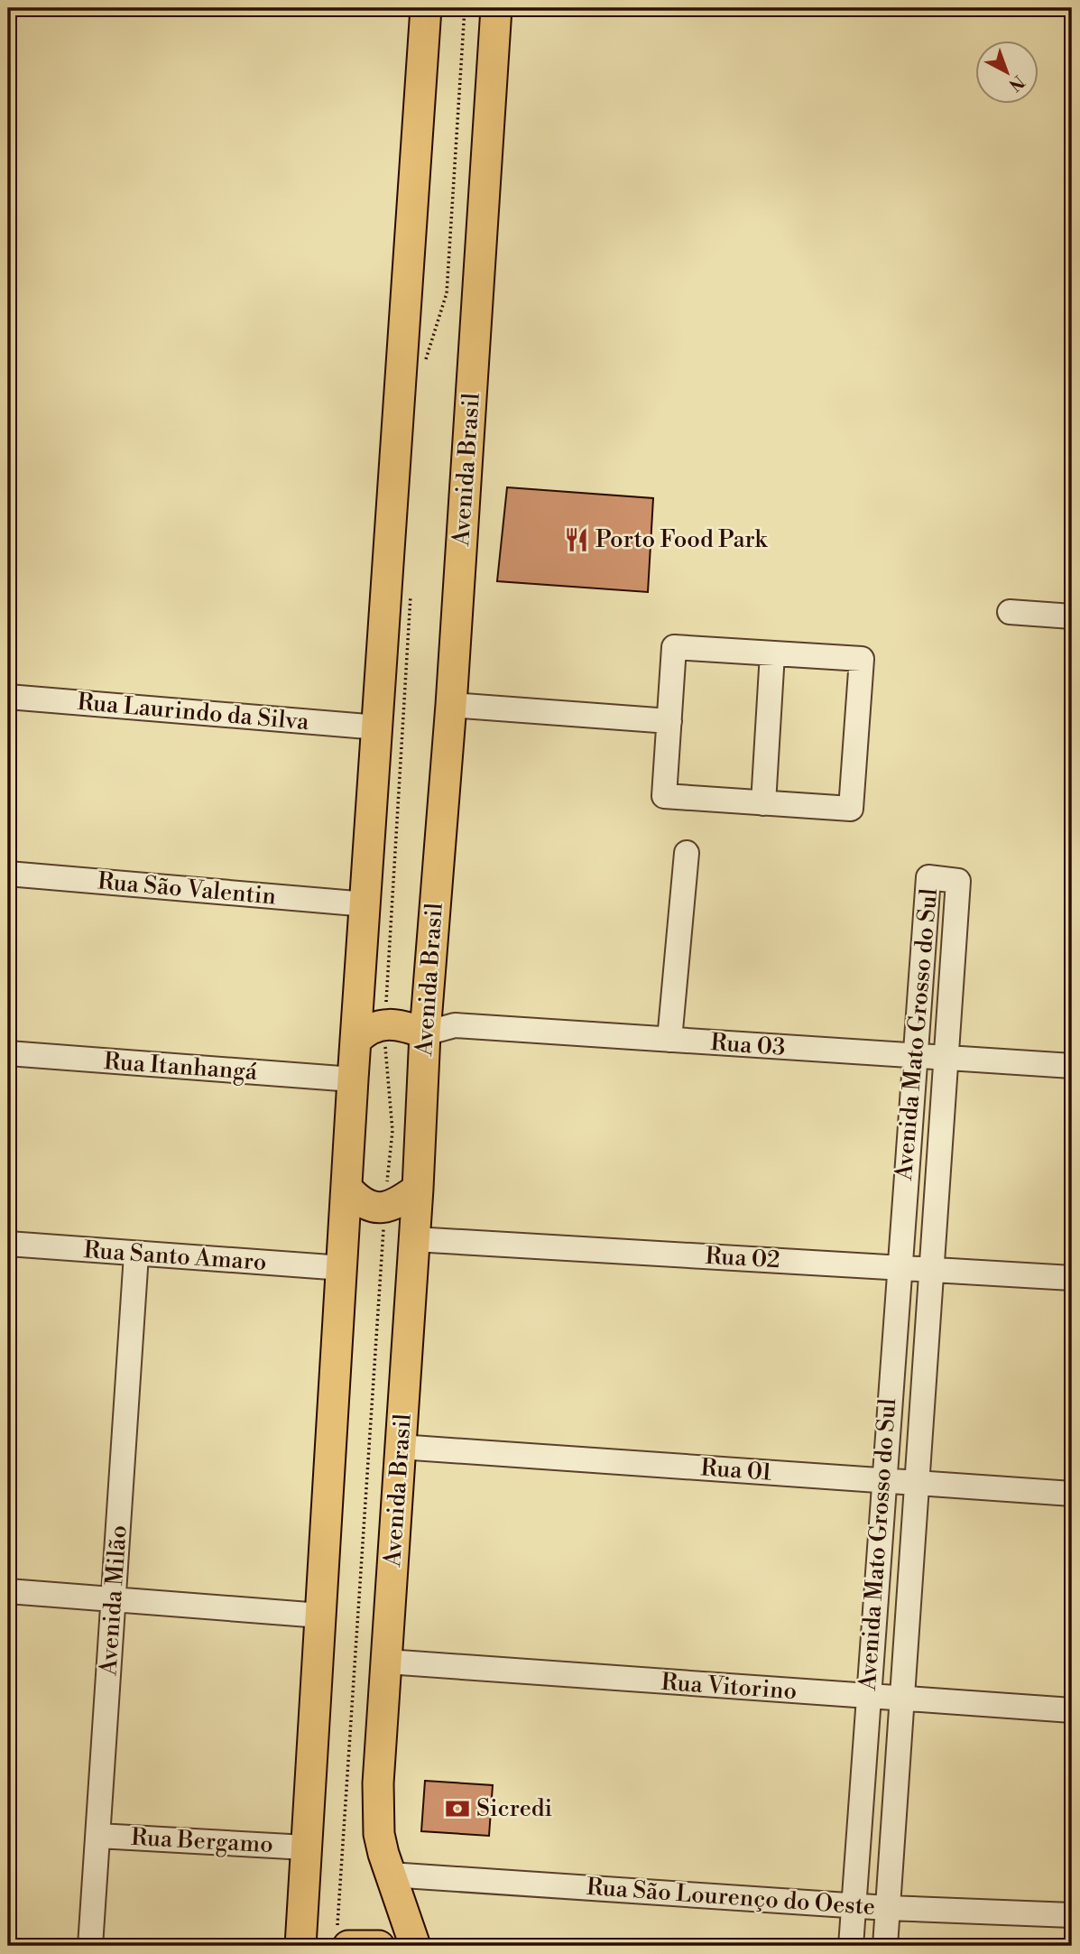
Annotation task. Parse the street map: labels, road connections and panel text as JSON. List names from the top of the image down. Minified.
{"streets":{"main road":["Avenida Brasil"],"street":["Rua Laurindo da Silva","Rua São Valentin","Avenida Mato Grosso do Sul","Rua 03","Rua Itanhangá","Rua Santo Amaro","Rua 02","Rua 01","Avenida Milão","Rua Vitorino","Rua Bergamo","Rua São Lourenço do Oeste"]},"crossings":[["Avenida Brasil","Rua 03"],["Avenida Brasil","Rua 02"],["Avenida Brasil","Rua 01"],["Avenida Brasil","Rua Vitorino"],["Avenida Brasil","Rua São Lourenço do Oeste"],["Avenida Mato Grosso do Sul","Rua 03"],["Avenida Mato Grosso do Sul","Rua 02"],["Avenida Mato Grosso do Sul","Rua 01"],["Avenida Mato Grosso do Sul","Rua Vitorino"],["Avenida Mato Grosso do Sul","Rua São Lourenço do Oeste"],["Rua Santo Amaro","Avenida Milão"],["Avenida Milão","Rua Bergamo"]],"places":{"restaurant":["Porto Food Park"],"bank":["Sicredi"]},"north":"bottom right"}
